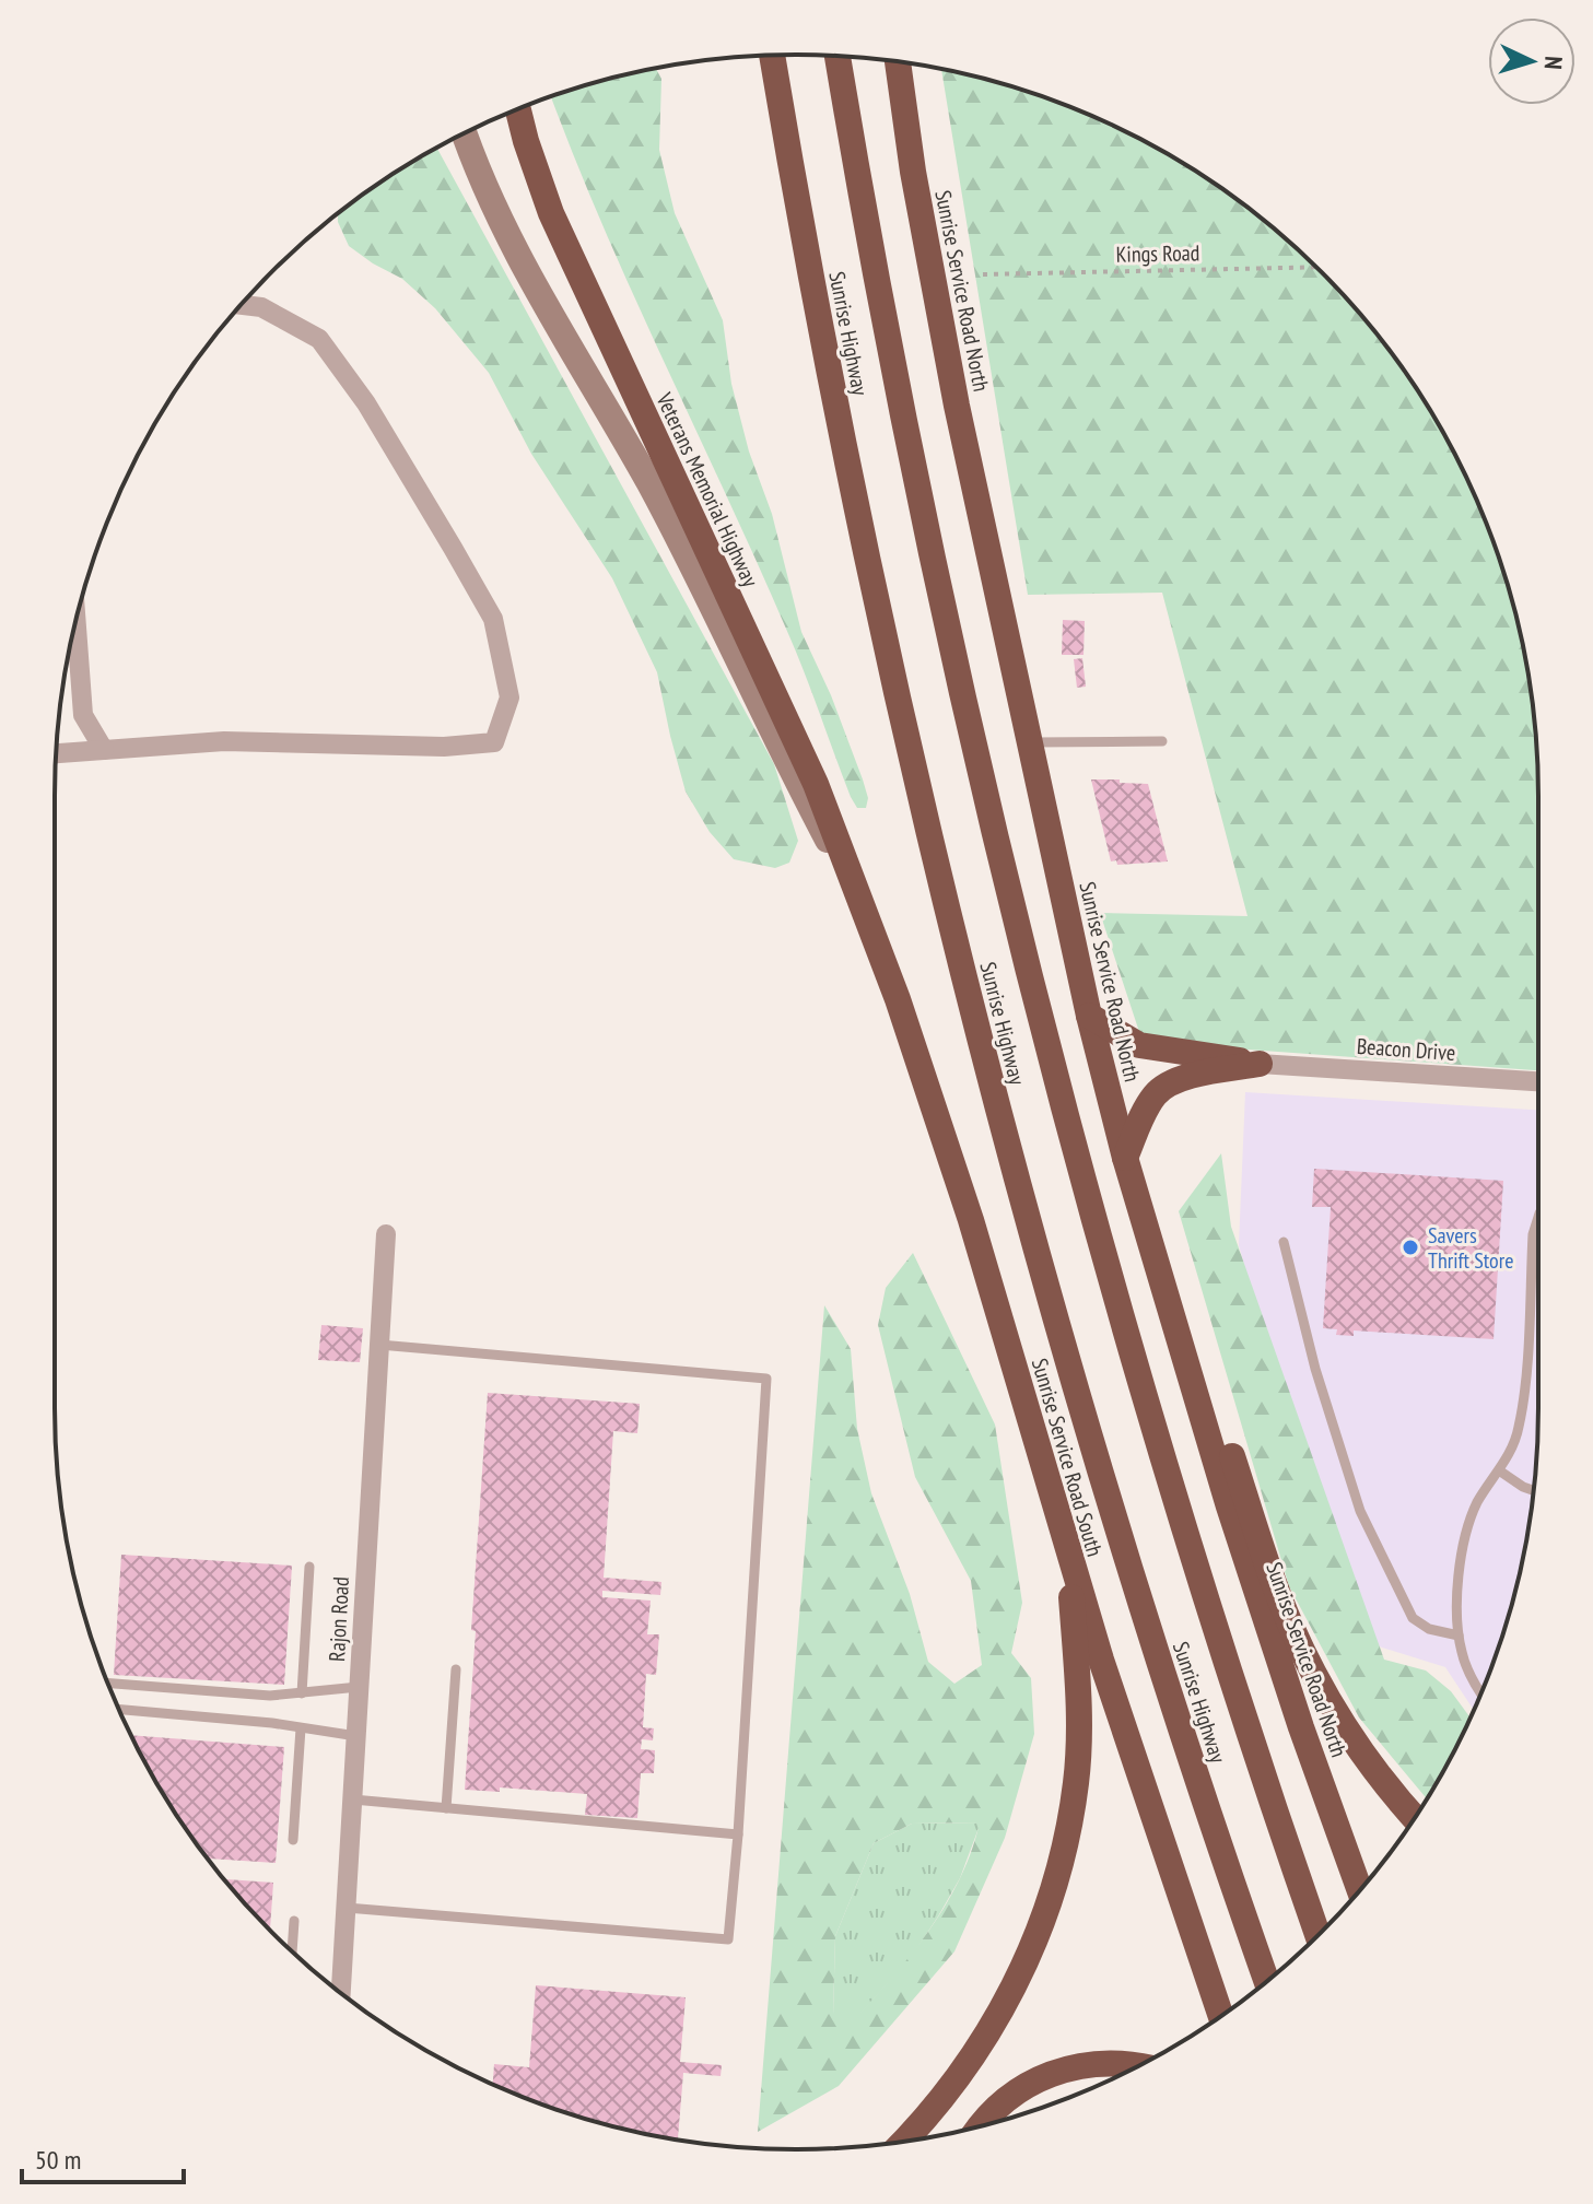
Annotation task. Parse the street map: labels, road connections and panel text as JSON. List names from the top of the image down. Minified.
{"streets":{"highway":["Sunrise Service Road North","Sunrise Highway","Veterans Memorial Highway","Sunrise Service Road South"],"street":["Beacon Drive","Rajon Road"],"path":["Kings Road"]},"crossings":[["Veterans Memorial Highway","Sunrise Service Road South"]],"places":["Savers Thrift Store"],"scale_bar":"50 m","north":"right"}
